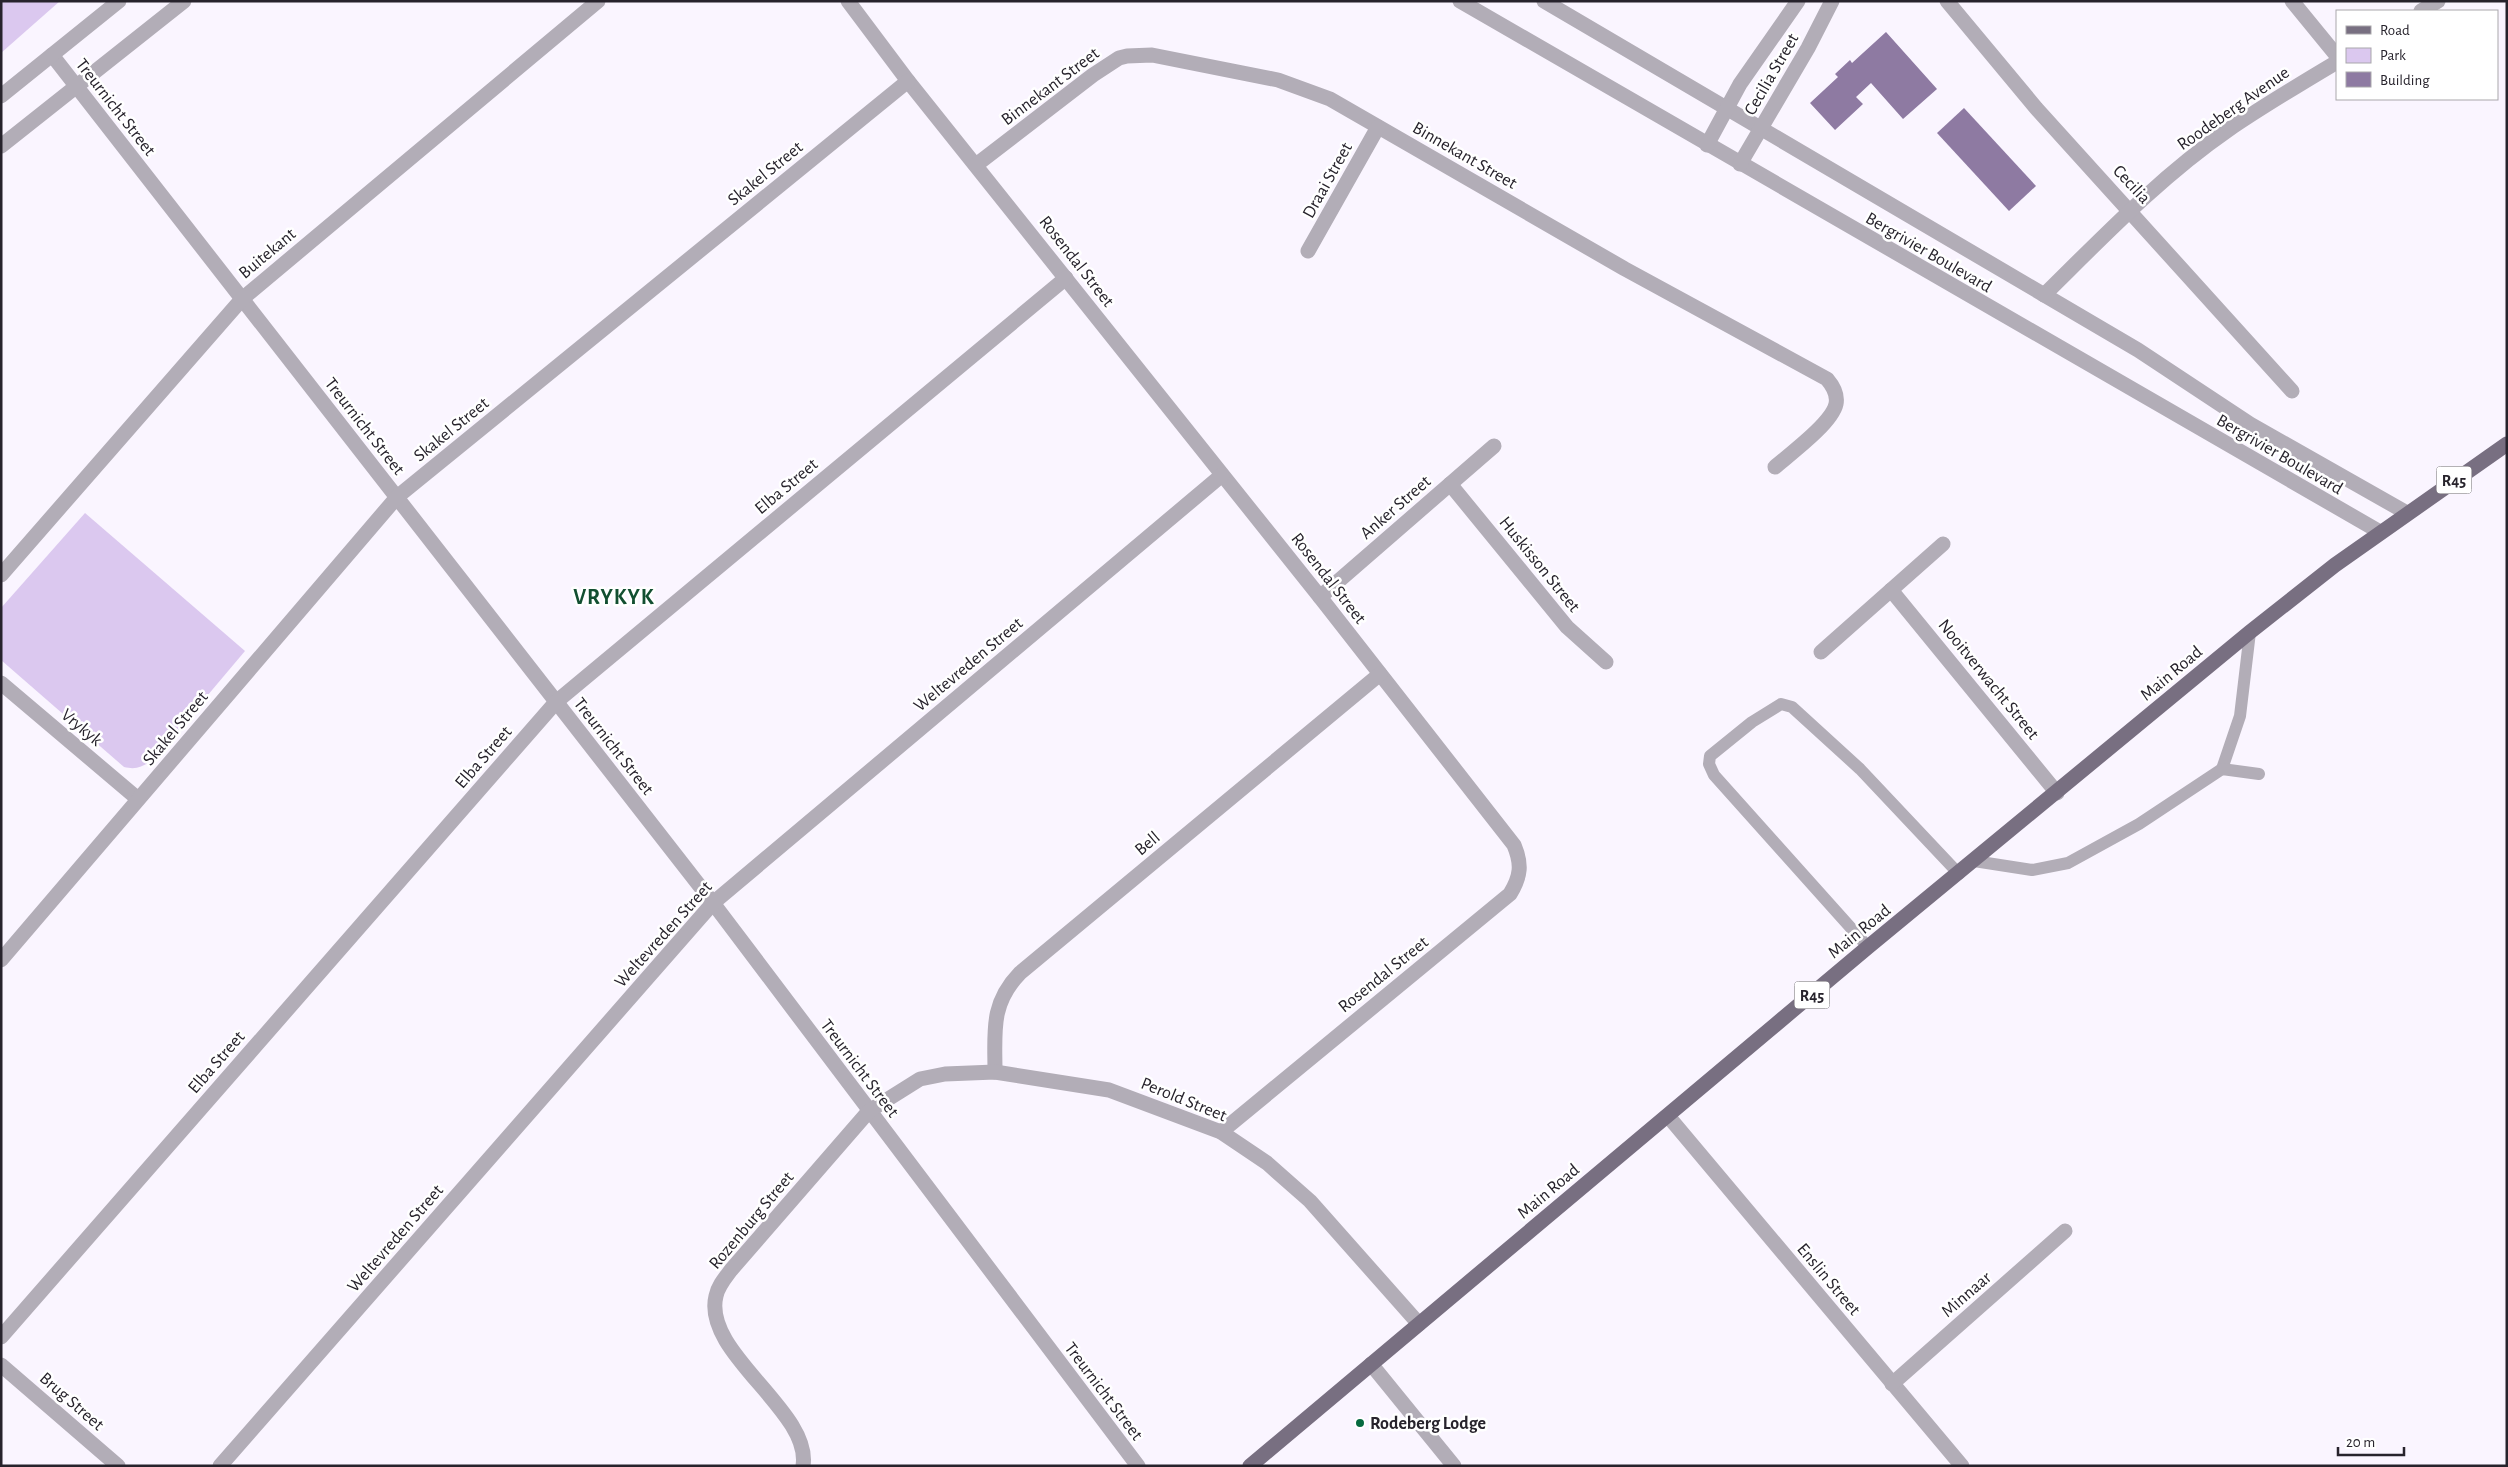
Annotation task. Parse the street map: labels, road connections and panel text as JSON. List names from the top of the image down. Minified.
{"streets":{"main road":["R45","Main Road"],"street":["Cecilia Street","Binnekant Street","Treurnicht Street","Roodeberg Avenue","Skakel Street","Draai Street","Cecilia","Bergrivier Boulevard","Buitekant","Rosendal Street","Elba Street","Anker Street","Huskisson Street","Weltevreden Street","Nooitverwacht Street","Vrykyk","Bell","Perold Street","Rozenburg Street","Enslin Street","Minnaar","Brug Street"]},"crossings":[["Cecilia Street","Bergrivier Boulevard"],["Binnekant Street","Draai Street"],["Binnekant Street","Rosendal Street"],["Treurnicht Street","Skakel Street"],["Treurnicht Street","Buitekant"],["Treurnicht Street","Elba Street"],["Treurnicht Street","Weltevreden Street"],["Treurnicht Street","Perold Street"],["Treurnicht Street","Rozenburg Street"],["Roodeberg Avenue","Cecilia"],["Roodeberg Avenue","Bergrivier Boulevard"],["Skakel Street","Rosendal Street"],["Skakel Street","Vrykyk"],["Bergrivier Boulevard","Main Road"],["Rosendal Street","Elba Street"],["Rosendal Street","Anker Street"],["Rosendal Street","Weltevreden Street"],["Rosendal Street","Bell"],["Rosendal Street","Perold Street"],["Anker Street","Huskisson Street"],["Main Road","Nooitverwacht Street"],["Main Road","Perold Street"],["Main Road","Enslin Street"],["Bell","Perold Street"],["Perold Street","Rozenburg Street"],["Enslin Street","Minnaar"]],"districts":["VRYKYK"],"places":["Rodeberg Lodge"],"legend":["Road","Park","Building"],"scale_bar":"20 m"}
